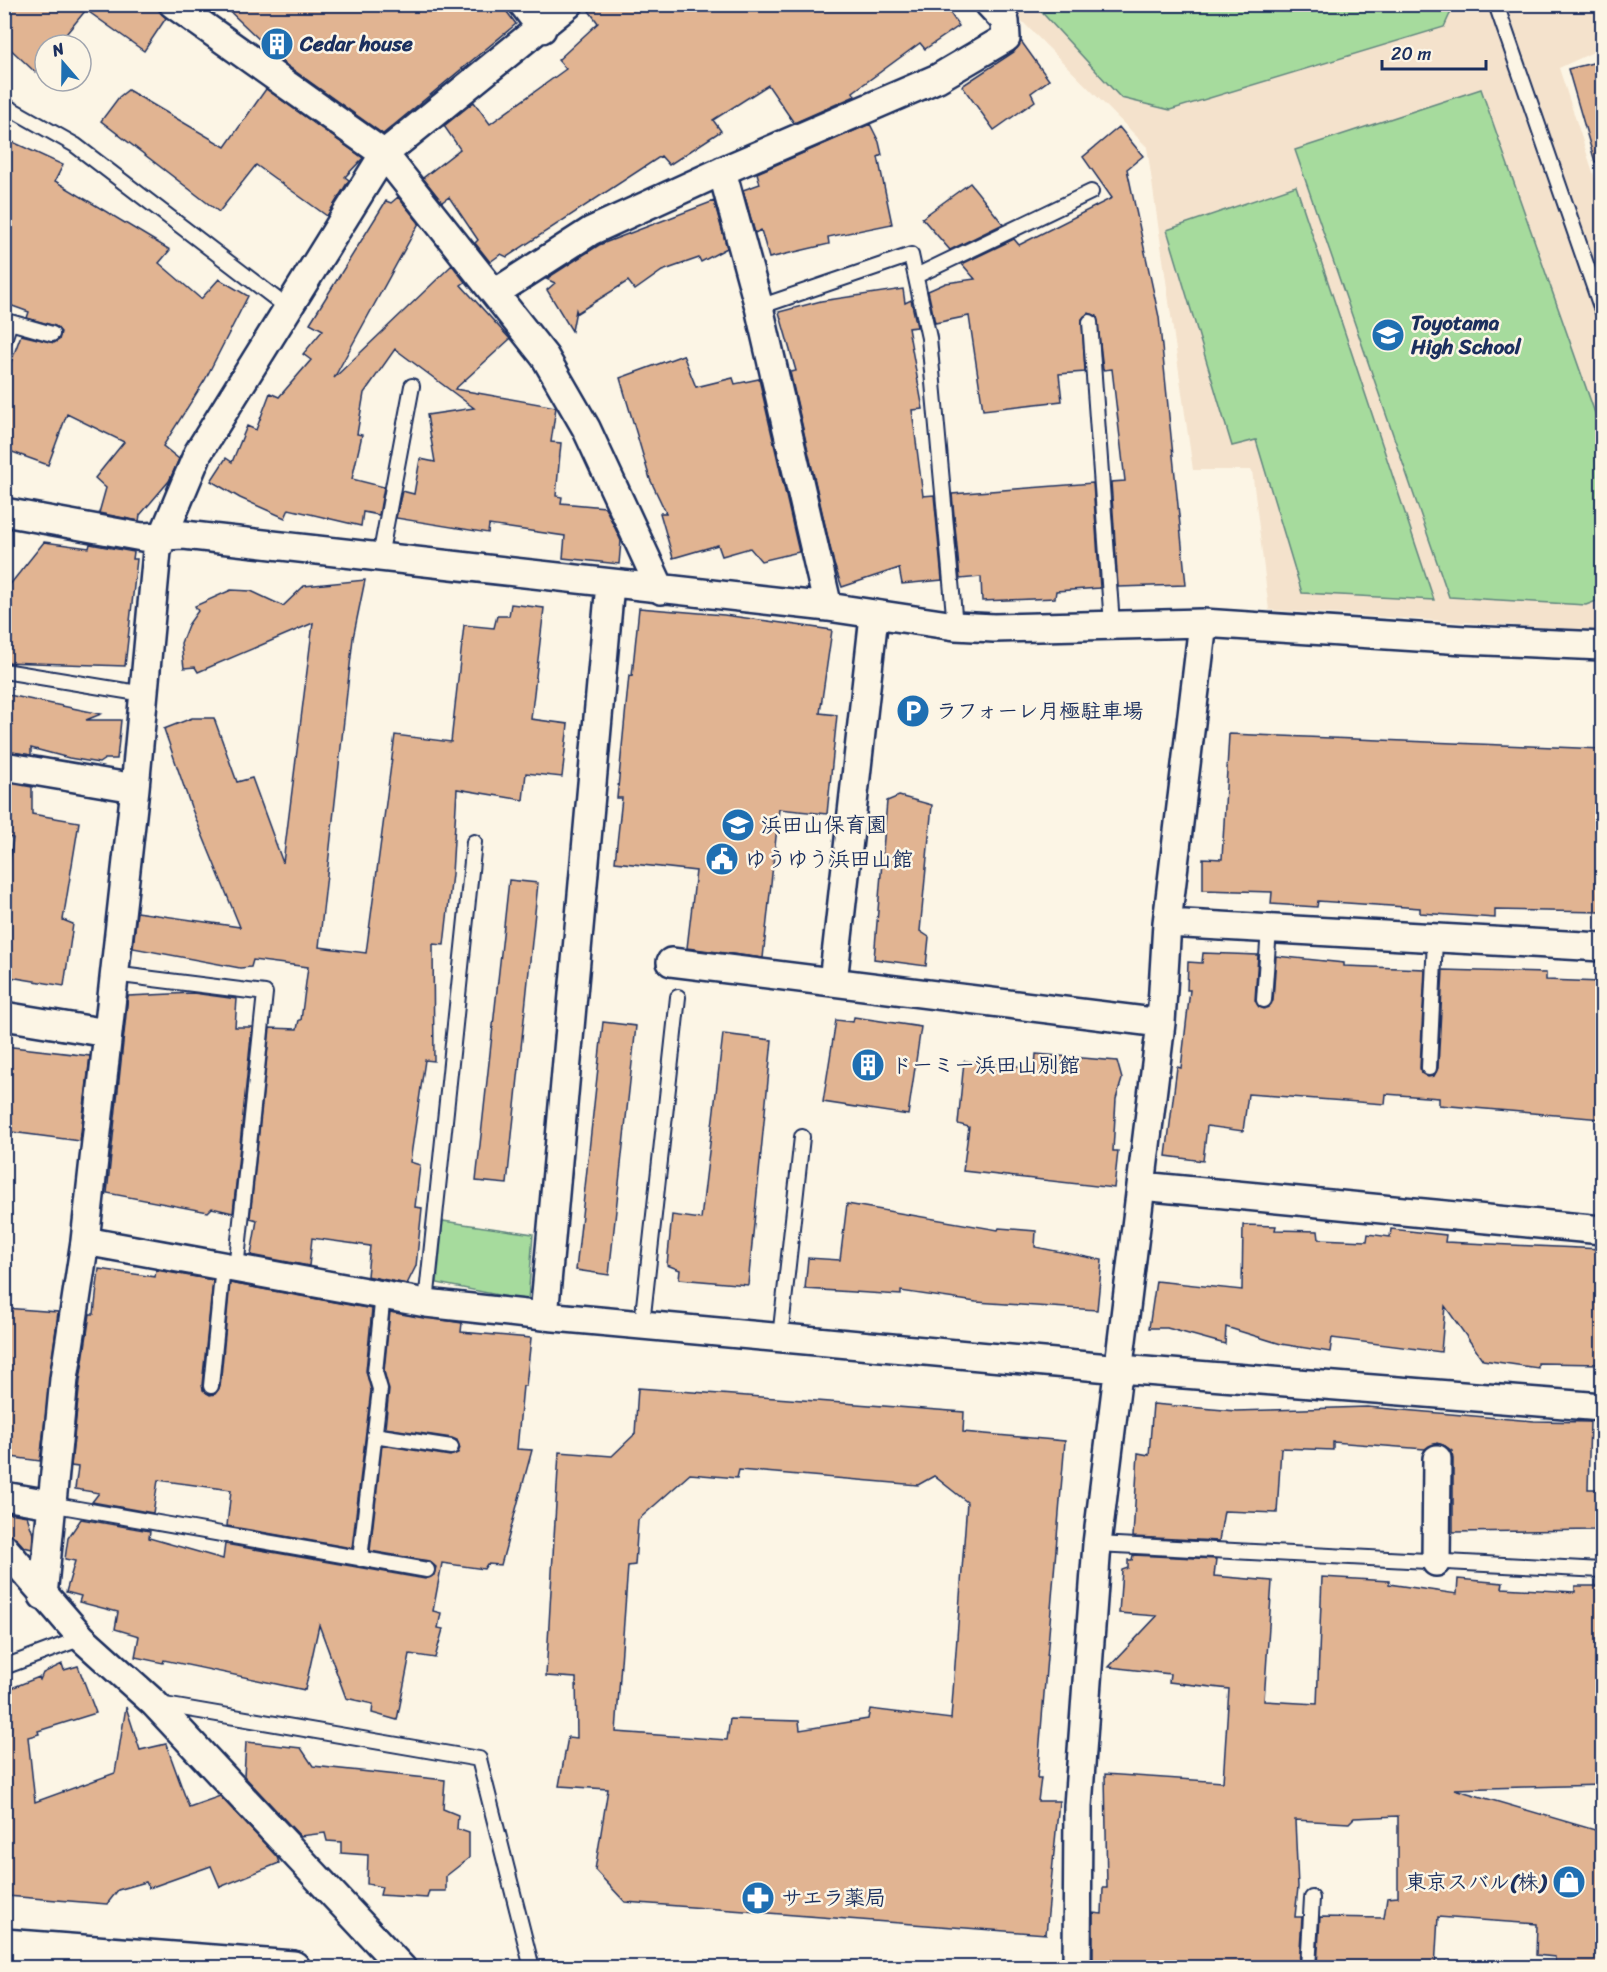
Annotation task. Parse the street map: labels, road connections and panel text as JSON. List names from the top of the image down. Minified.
{"places":{"building":["Cedar house","ドーミー浜田山別館"],"school or university":["Toyotama High School","浜田山保育園"],"parking":["ラフォーレ月極駐車場"],"public building":["ゆうゆう浜田山館"],"shop":["東京スバル(株)"],"pharmacy":["サエラ薬局"]},"scale_bar":"20 m","north":"top"}
